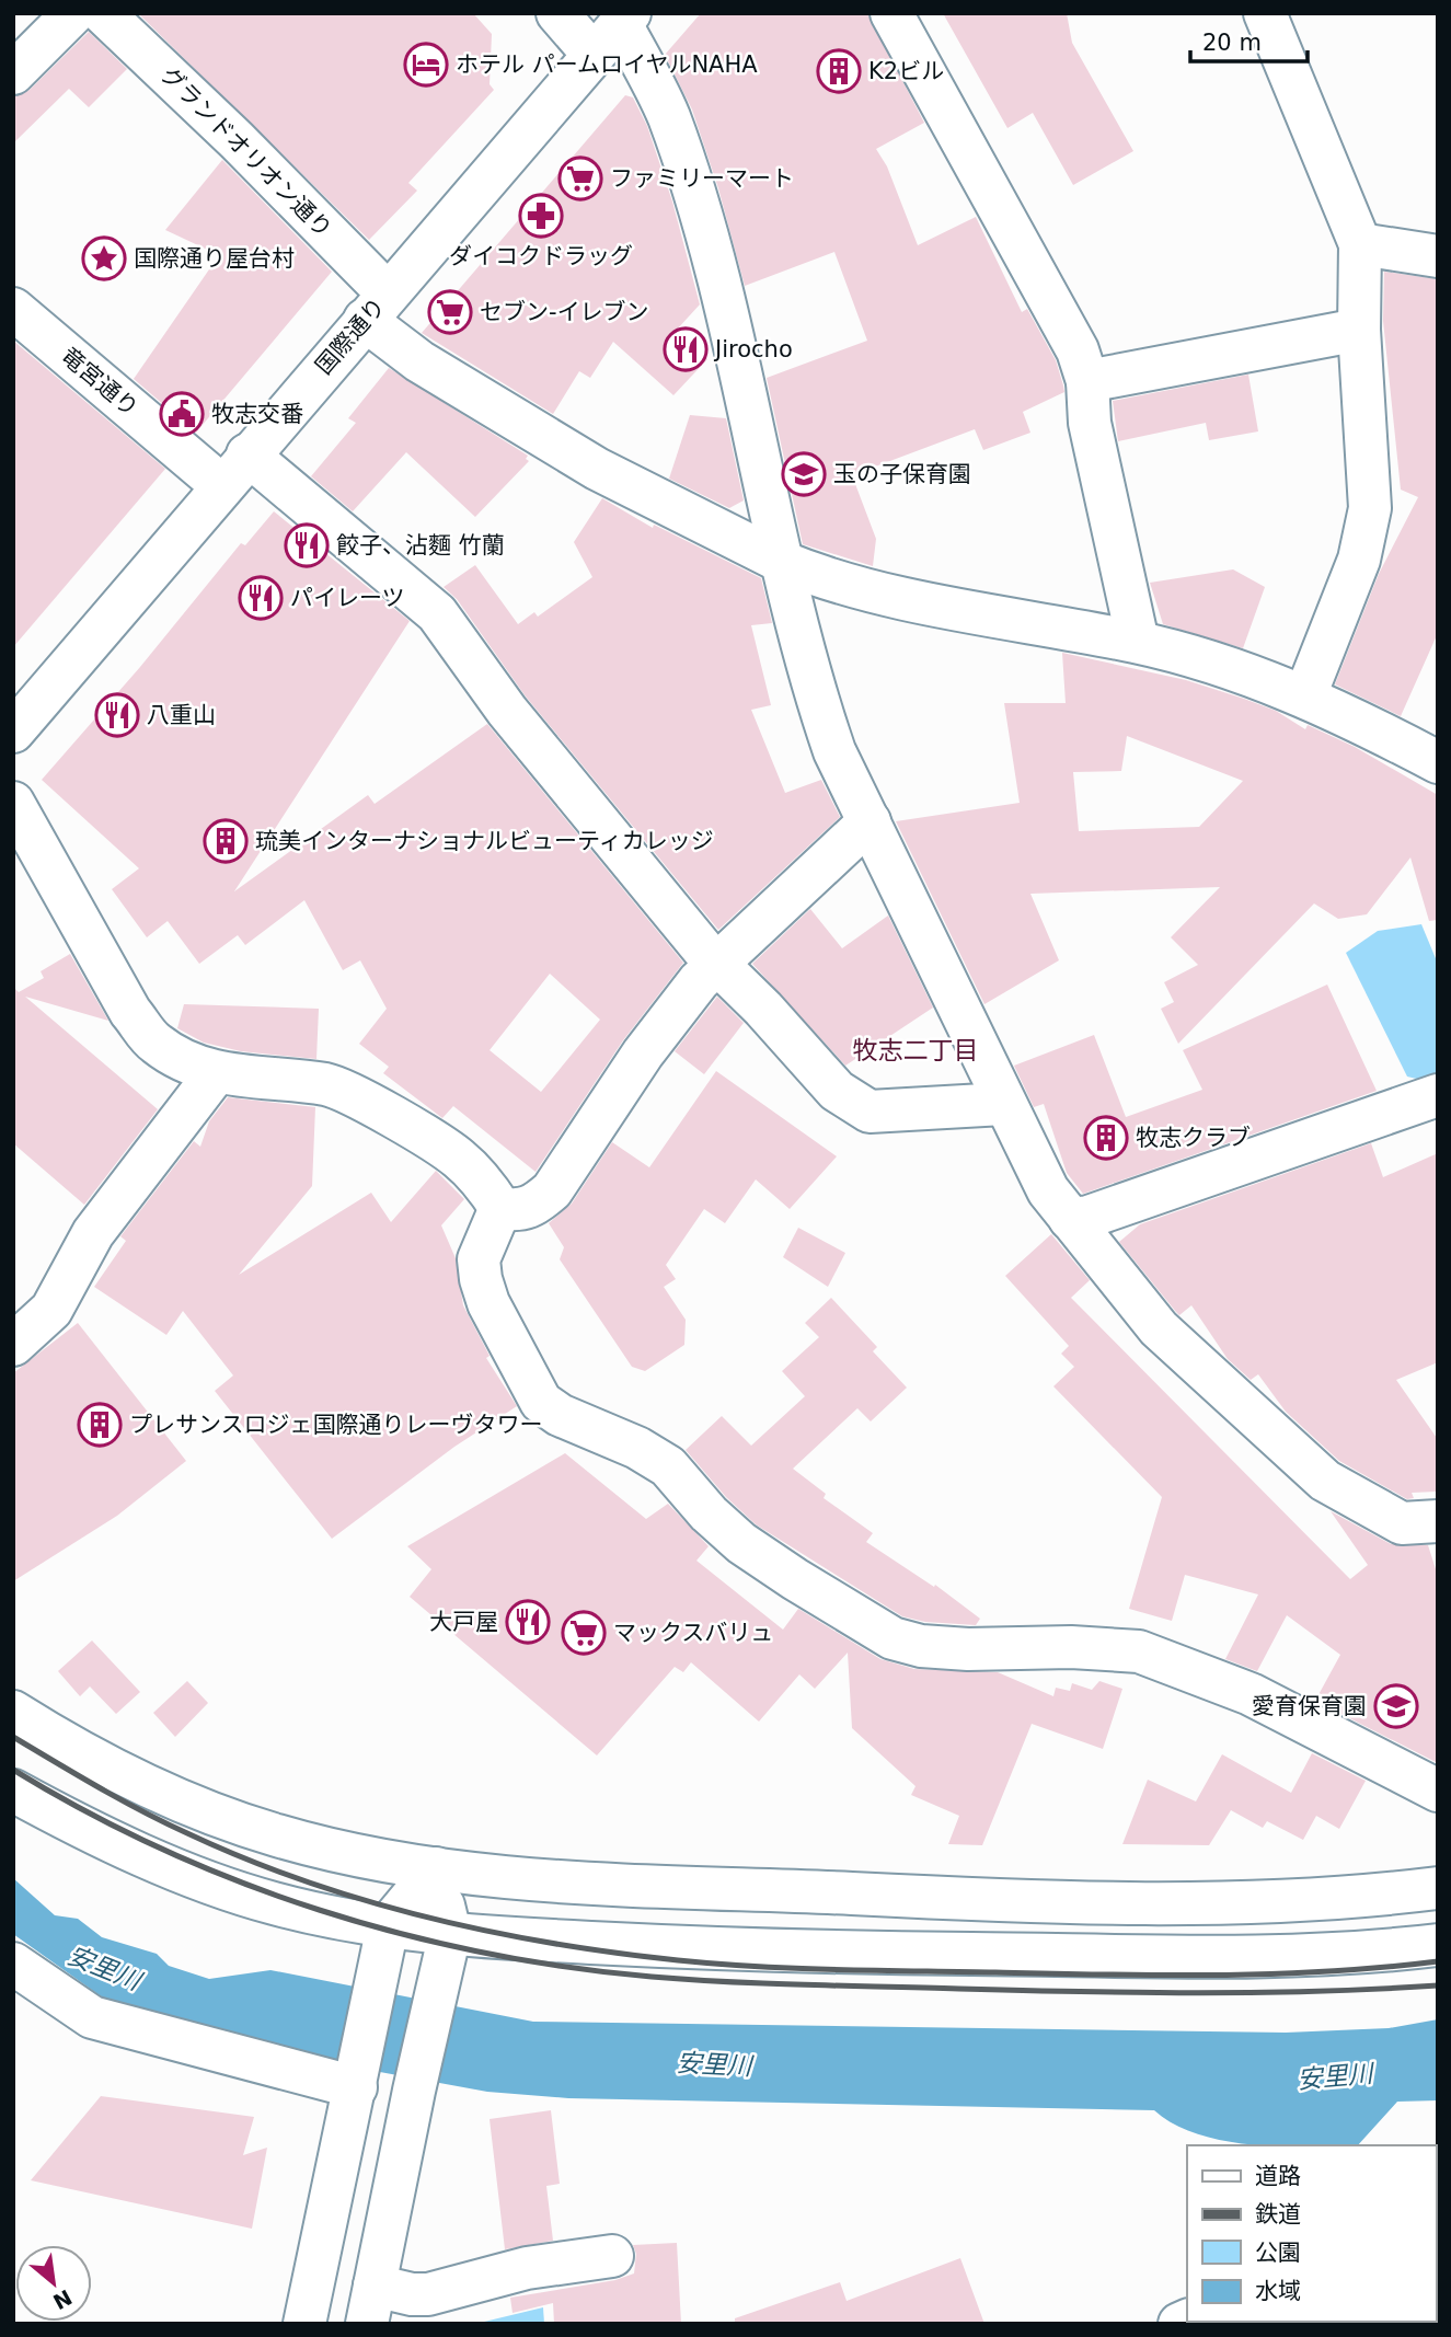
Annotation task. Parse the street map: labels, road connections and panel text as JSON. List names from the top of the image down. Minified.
{"streets":{"street":["グランドオリオン通り","国際通り","竜宮通り"]},"crossings":[["グランドオリオン通り","国際通り"],["国際通り","竜宮通り"]],"districts":["牧志二丁目"],"water":["安里川"],"places":{"hotel":["ホテル パームロイヤルNAHA"],"building":["K2ビル","琉美インターナショナルビューティカレッジ","牧志クラブ","プレサンスロジェ国際通りレーヴタワー"],"supermarket":["ファミリーマート","セブン-イレブン","マックスバリュ"],"pharmacy":["ダイコクドラッグ"],"place":["国際通り屋台村"],"restaurant":["Jirocho","餃子、沾麵 竹蘭","パイレーツ","八重山","大戸屋"],"public building":["牧志交番"],"school or university":["玉の子保育園","愛育保育園"]},"legend":["道路","鉄道","公園","水域"],"scale_bar":"20 m","north":"bottom right"}
